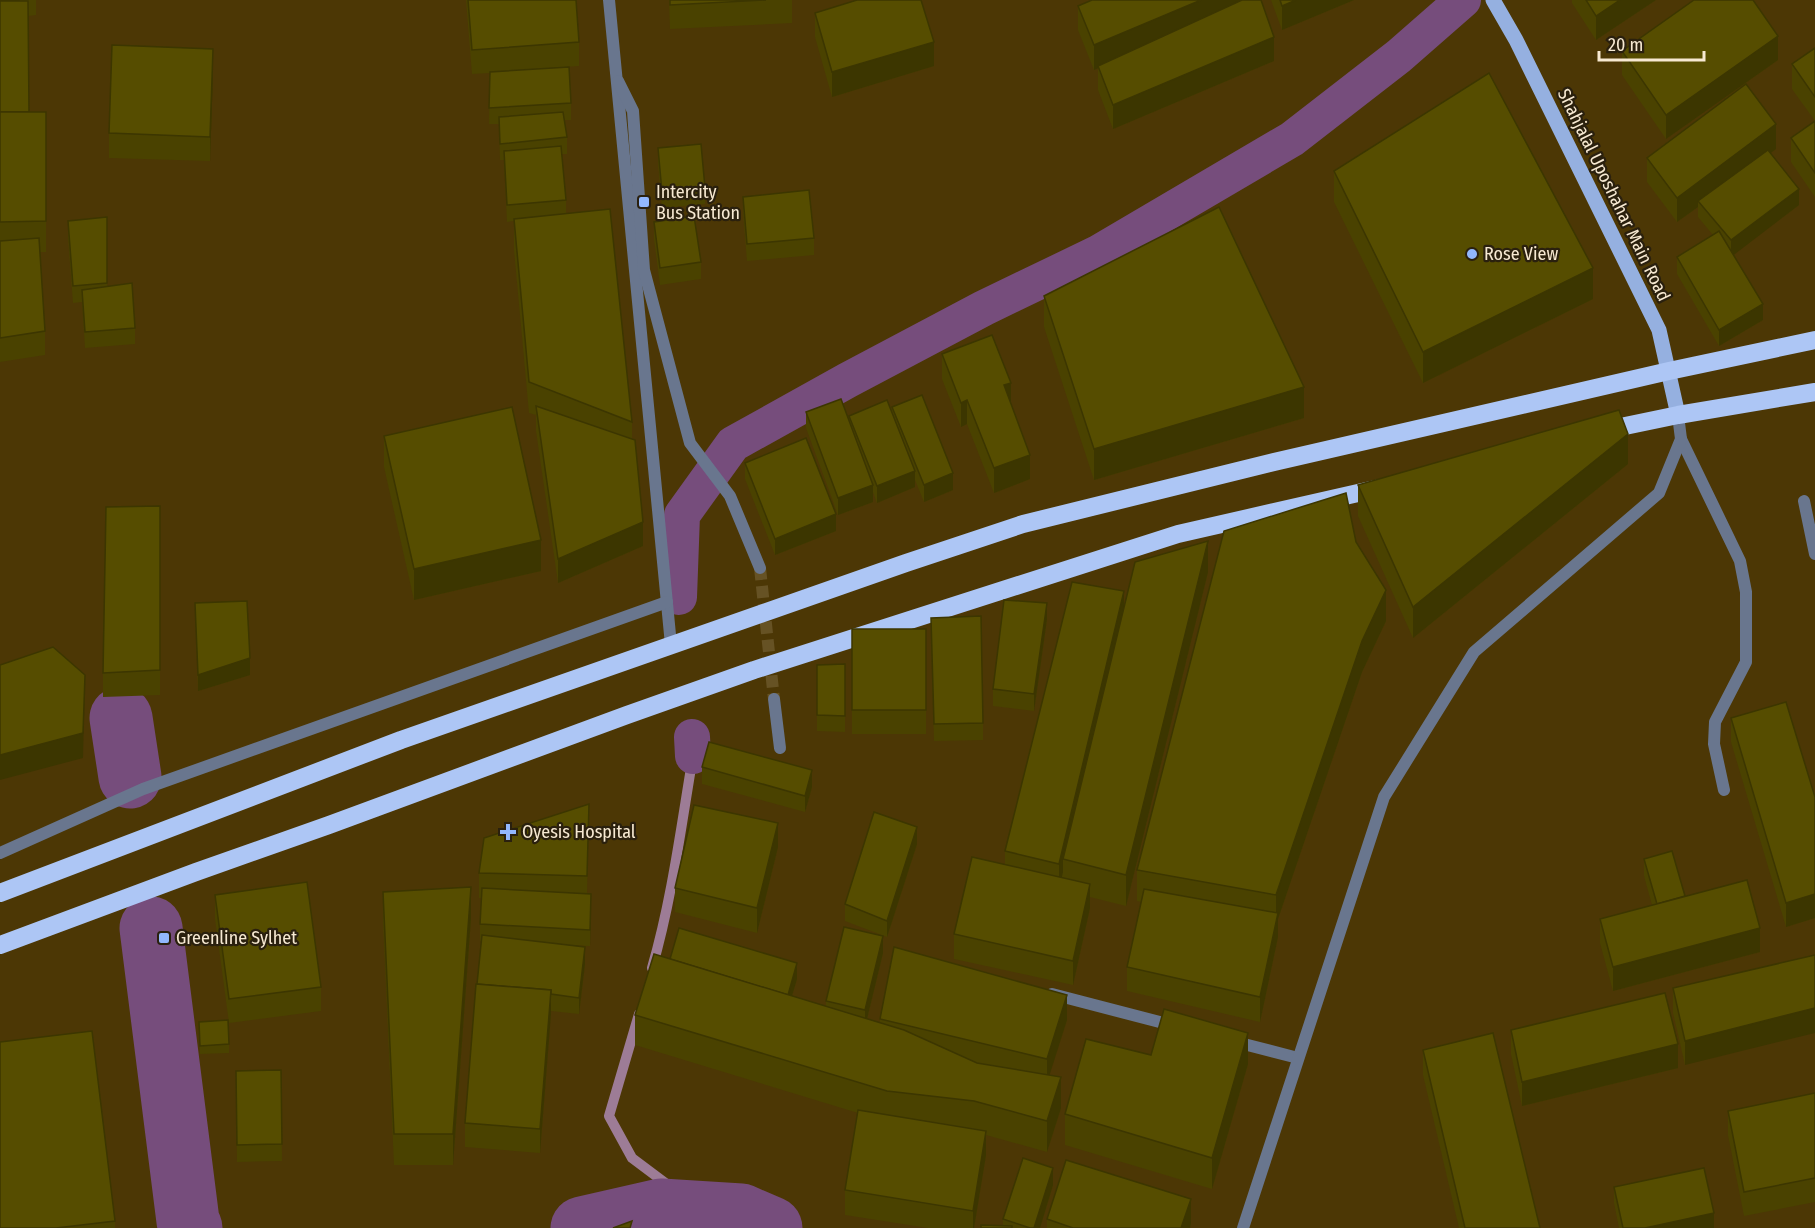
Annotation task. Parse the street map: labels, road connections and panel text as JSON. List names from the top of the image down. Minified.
{"streets":{"main road":["Shahjalal Uposhahar Main Road"]},"places":{"transit":["Intercity Bus Station","Greenline Sylhet"],"other":["Rose View"],"health":["Oyesis Hospital"]},"scale_bar":"20 m"}
